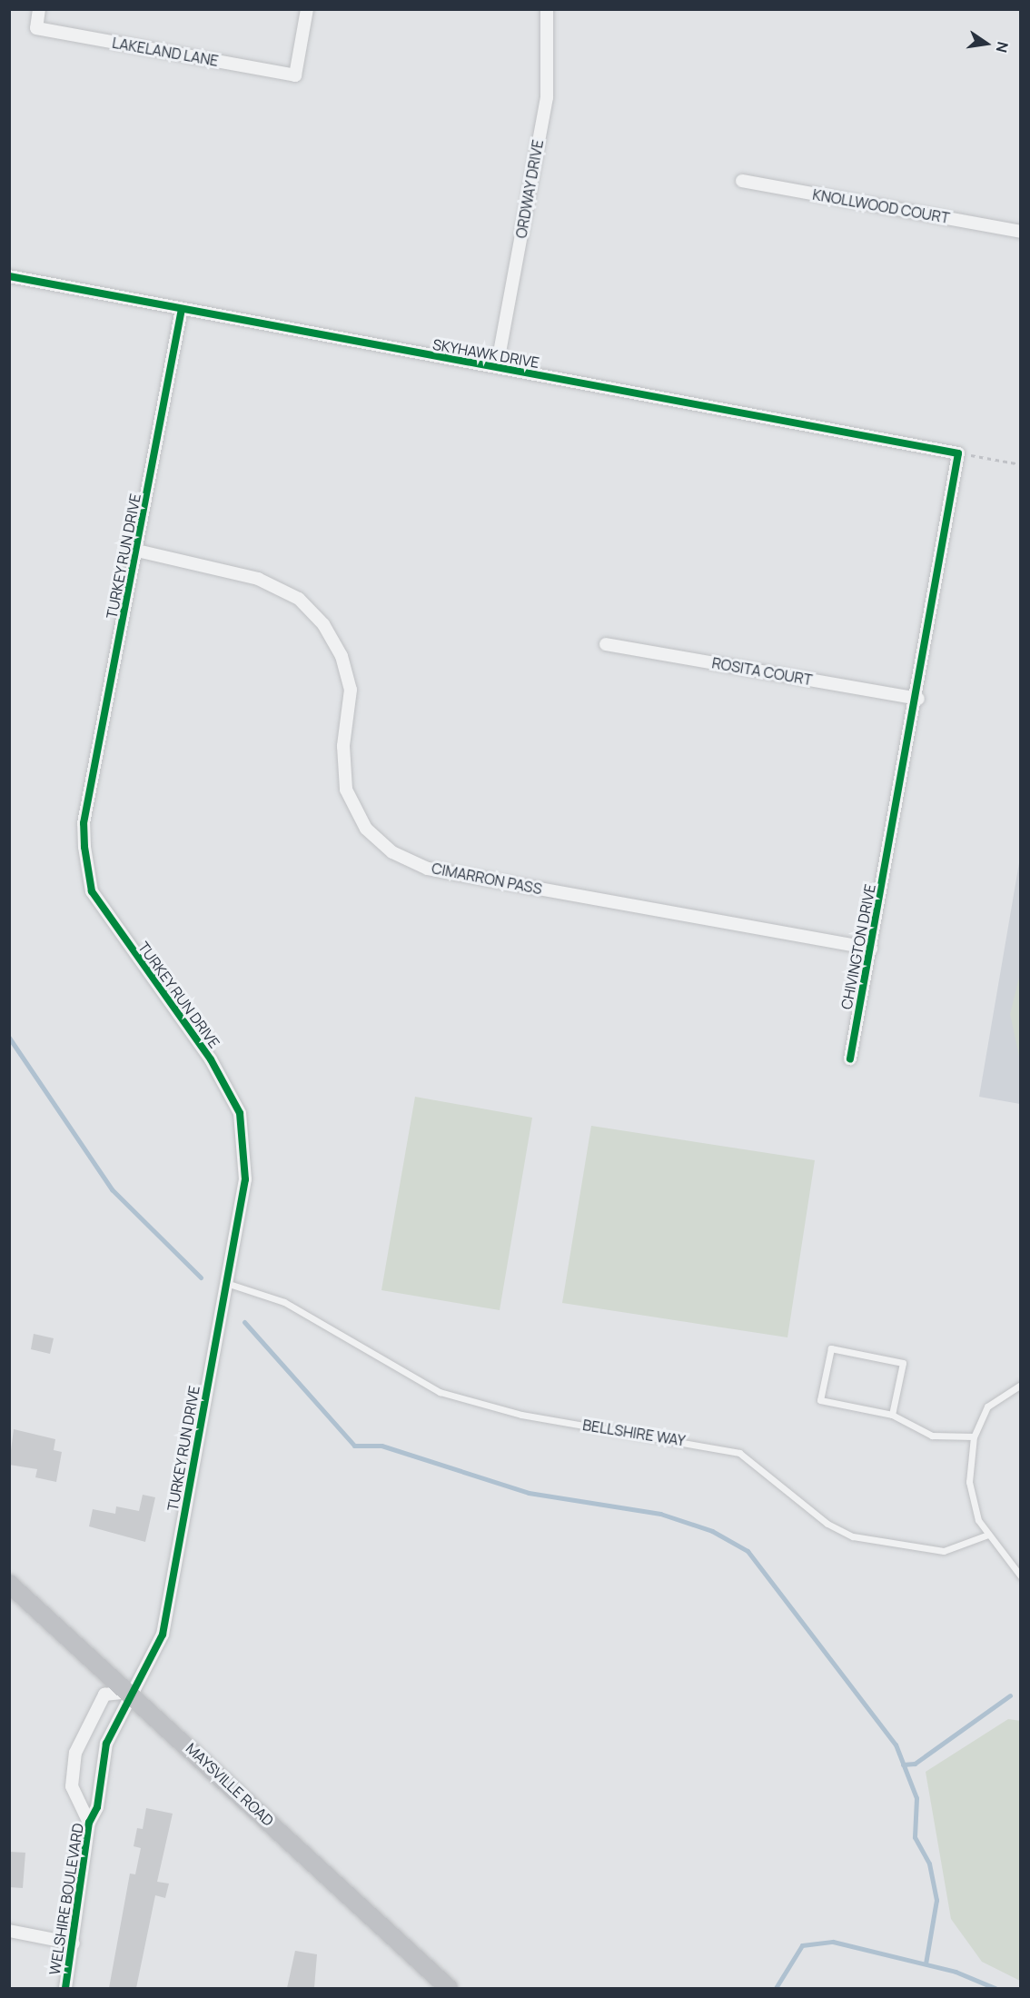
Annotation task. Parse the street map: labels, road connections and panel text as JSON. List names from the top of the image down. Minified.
{"streets":{"main road":["MAYSVILLE ROAD"],"street":["LAKELAND LANE","ORDWAY DRIVE","KNOLLWOOD COURT","SKYHAWK DRIVE","TURKEY RUN DRIVE","ROSITA COURT","CIMARRON PASS","CHIVINGTON DRIVE","WELSHIRE BOULEVARD"],"lane":["BELLSHIRE WAY"]},"crossings":[["ORDWAY DRIVE","SKYHAWK DRIVE"],["SKYHAWK DRIVE","TURKEY RUN DRIVE"],["SKYHAWK DRIVE","CHIVINGTON DRIVE"],["TURKEY RUN DRIVE","CIMARRON PASS"],["TURKEY RUN DRIVE","BELLSHIRE WAY"],["TURKEY RUN DRIVE","MAYSVILLE ROAD"],["TURKEY RUN DRIVE","WELSHIRE BOULEVARD"],["ROSITA COURT","CHIVINGTON DRIVE"],["CIMARRON PASS","CHIVINGTON DRIVE"],["MAYSVILLE ROAD","WELSHIRE BOULEVARD"]],"north":"right"}
